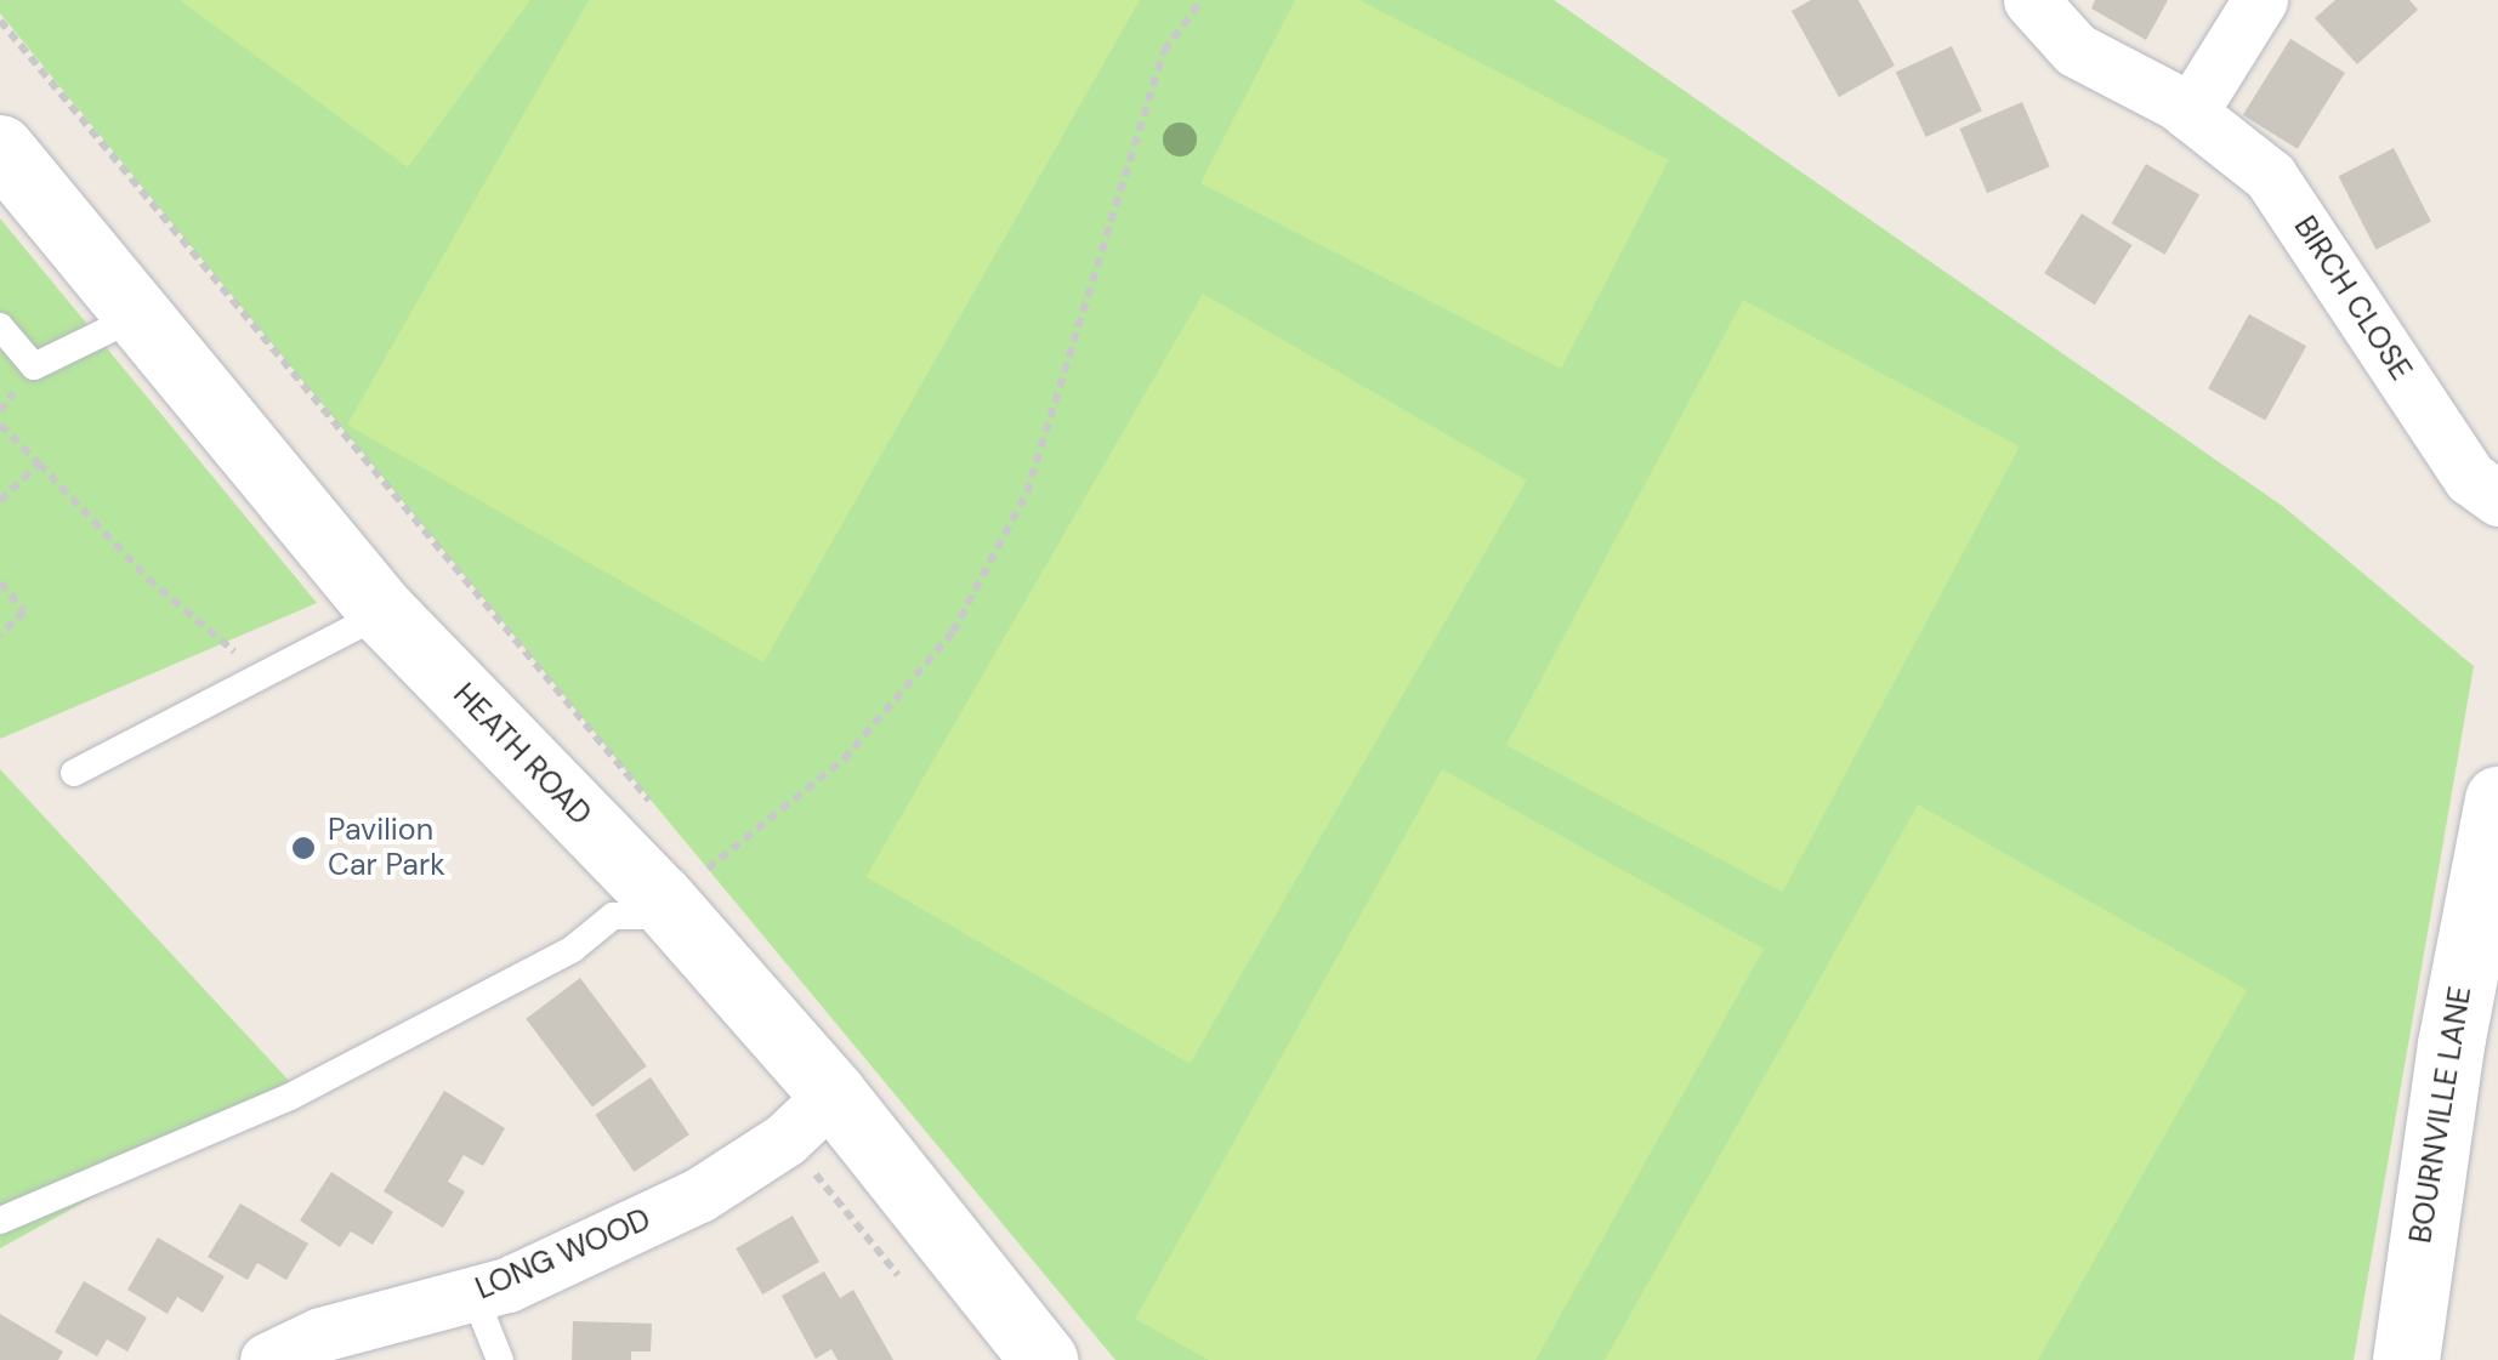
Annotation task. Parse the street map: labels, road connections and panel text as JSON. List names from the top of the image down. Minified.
{"streets":{"street":["BIRCH CLOSE","HEATH ROAD","BOURNVILLE LANE","LONG WOOD"]},"crossings":[["HEATH ROAD","LONG WOOD"]],"places":["Pavilion Car Park"]}
